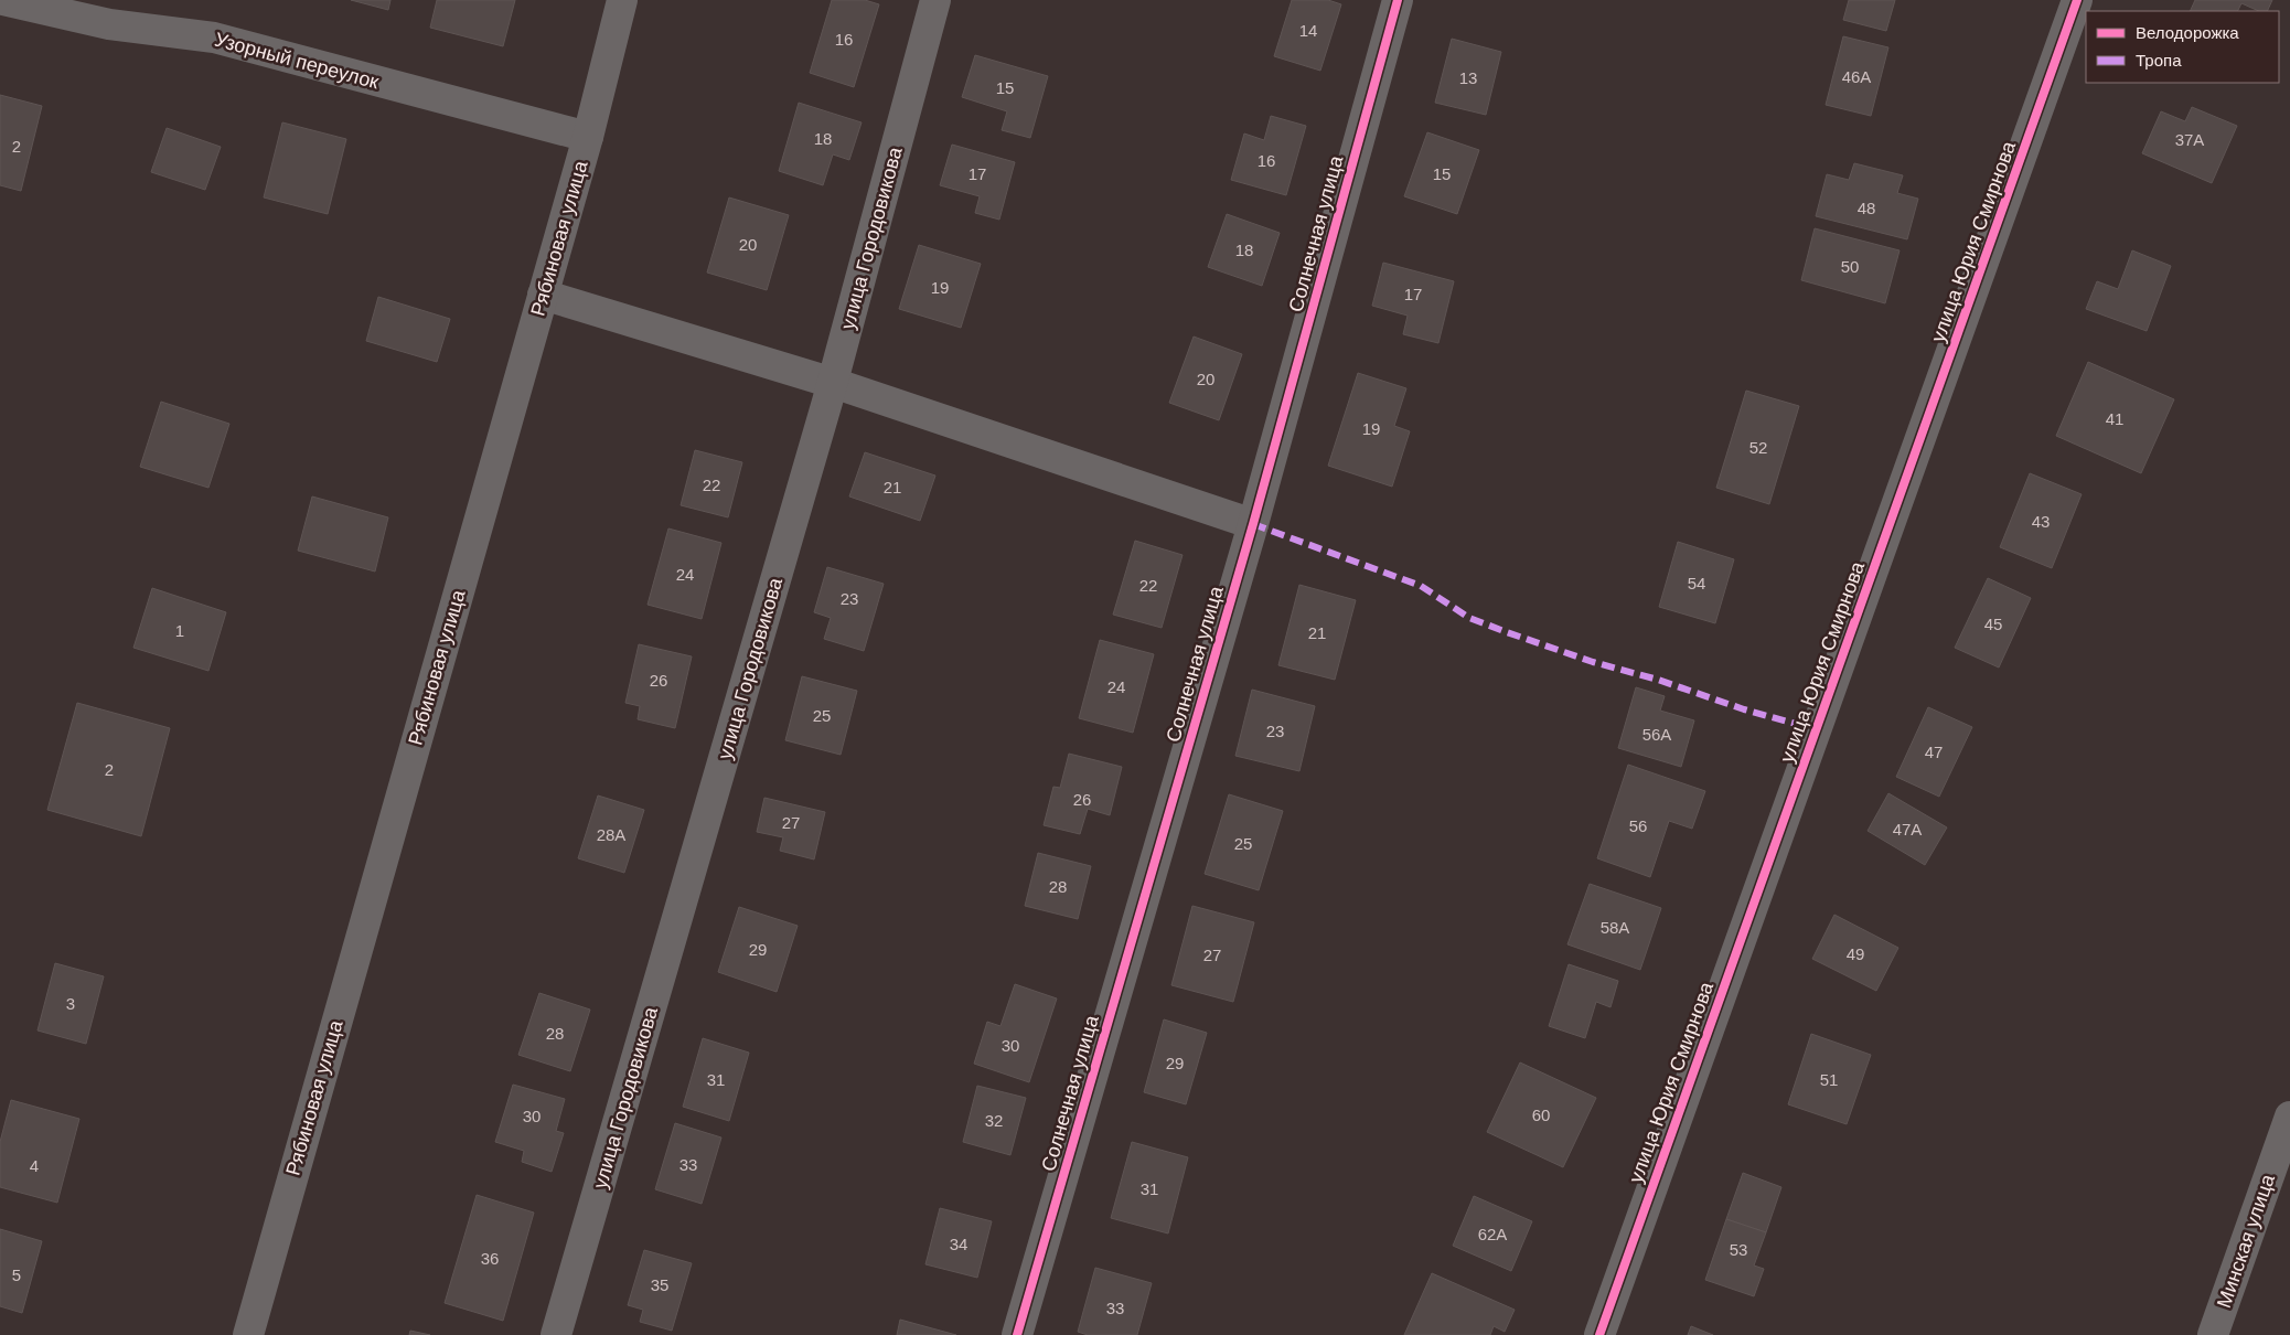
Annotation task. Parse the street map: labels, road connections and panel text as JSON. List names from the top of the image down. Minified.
{"streets":{"street":["Узорный переулок","Солнечная улица","Рябиновая улица","улица Городовикова","улица Юрия Смирнова","Минская улица"]},"crossings":[["Узорный переулок","Рябиновая улица"]],"house_numbers":["14","16","46А","13","15","18","37А","2","16","17","15","48","20","18","50","19","17","20","41","19","52","22","21","43","24","54","22","23","45","1","21","26","24","25","23","56А","47","2","26","27","56","47А","28А","25","28","58А","29","49","27","3","28","30","29","31","51","60","30","32","33","4","31","62А","34","53","36","5","35","33"],"legend":["Велодорожка","Тропа"]}
